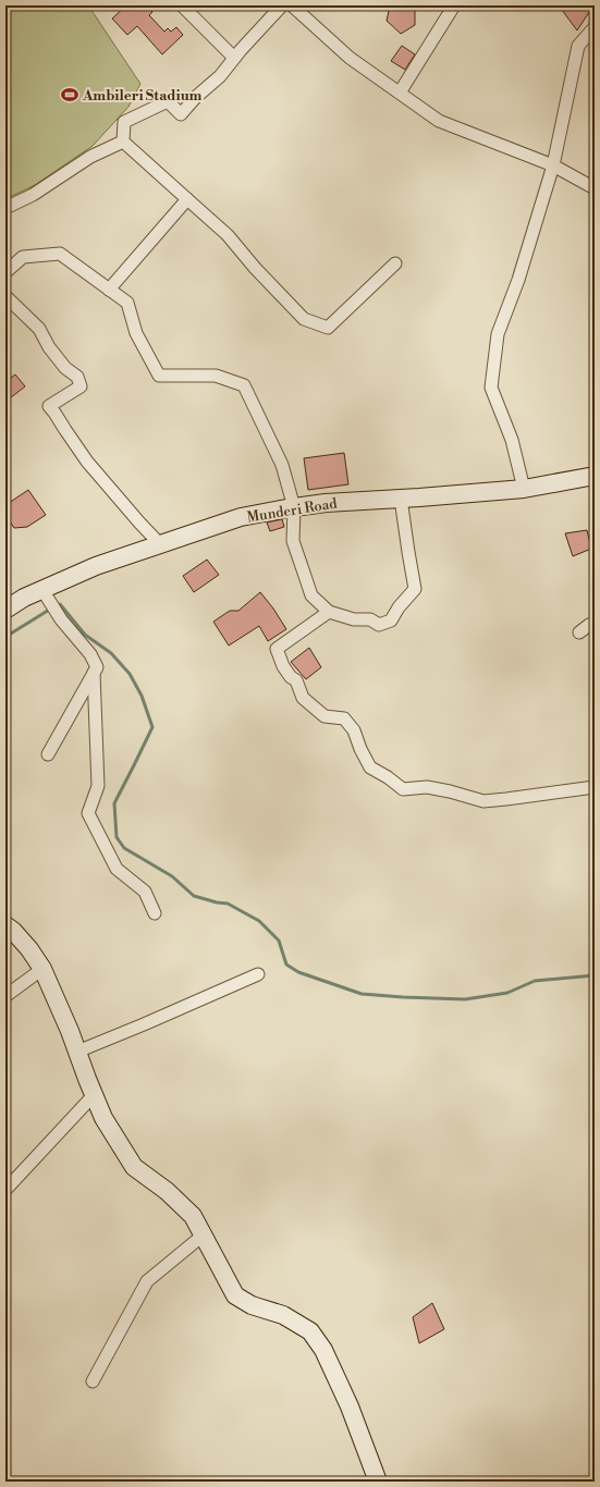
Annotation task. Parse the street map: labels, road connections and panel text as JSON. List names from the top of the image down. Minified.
{"streets":{"main road":["Munderi Road"]},"places":{"sports":["Ambileri Stadium"]}}
